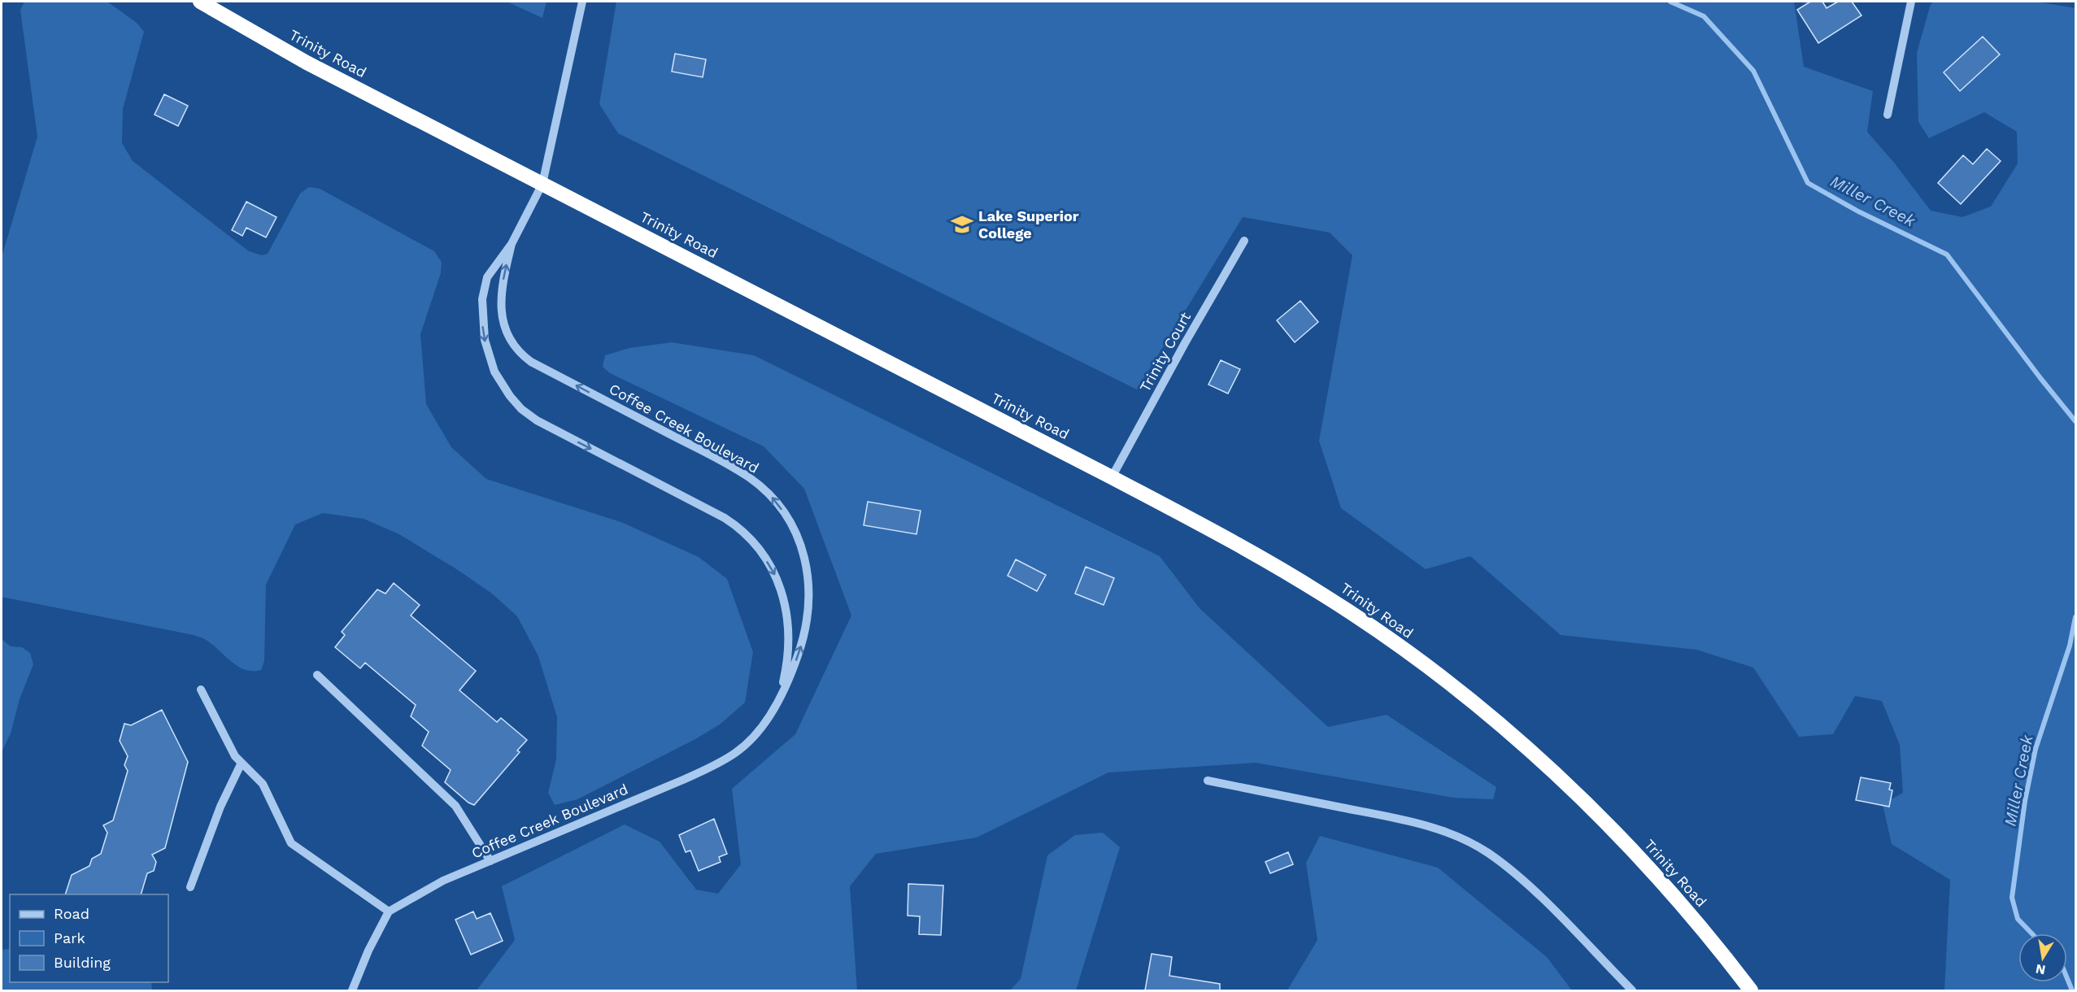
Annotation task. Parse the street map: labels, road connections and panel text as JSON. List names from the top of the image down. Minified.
{"streets":{"highway":["Trinity Road"],"street":["Trinity Court","Coffee Creek Boulevard"]},"crossings":[["Trinity Road","Trinity Court"],["Trinity Road","Coffee Creek Boulevard"]],"water":["Miller Creek"],"places":{"school or university":["Lake Superior College"]},"legend":["Road","Park","Building"],"north":"bottom"}
